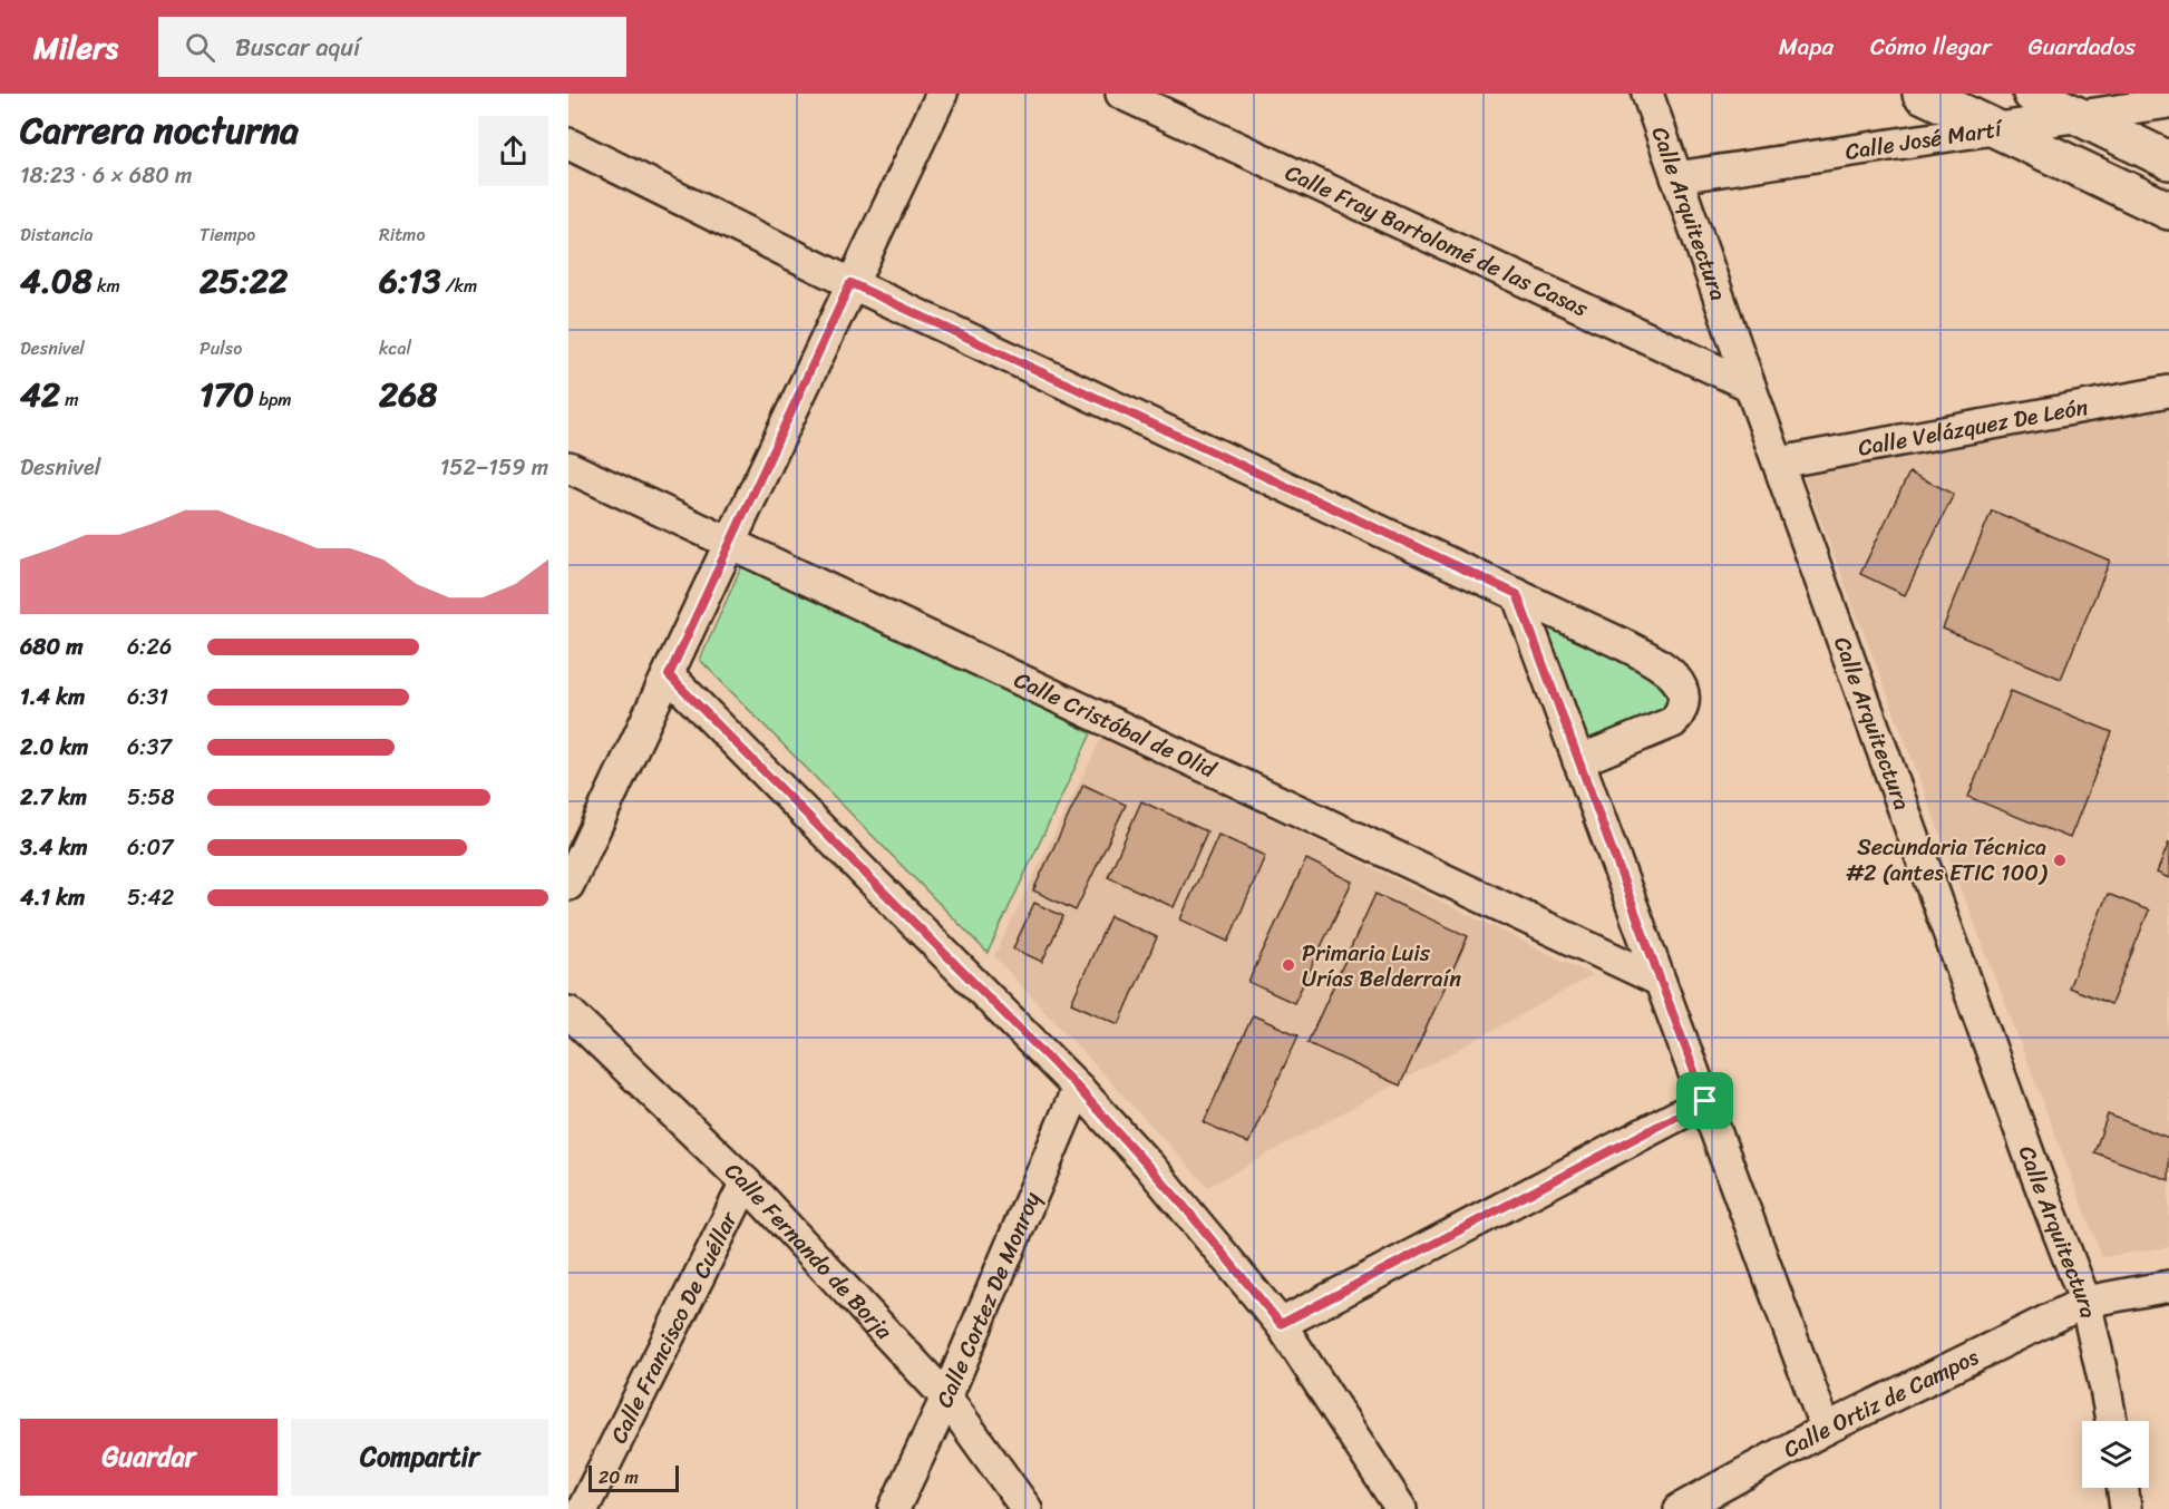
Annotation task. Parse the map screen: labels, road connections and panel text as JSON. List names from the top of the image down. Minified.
{"streets":{"street":["Calle José Martí","Calle Arquitectura","Calle Fray Bartolomé de las Casas","Calle Velázquez De León","Calle Cristóbal de Olid","Calle Fernando de Borja","Calle Cortez De Monroy","Calle Francisco De Cuéllar","Calle Ortiz de Campos"]},"crossings":[["Calle José Martí","Calle Arquitectura"],["Calle Arquitectura","Calle Fray Bartolomé de las Casas"],["Calle Arquitectura","Calle Velázquez De León"],["Calle Arquitectura","Calle Ortiz de Campos"],["Calle Fernando de Borja","Calle Cortez De Monroy"],["Calle Fernando de Borja","Calle Francisco De Cuéllar"]],"places":["Secundaria Técnica #2 (antes ETIC 100)","Primaria Luis Urías Belderraín"],"scale_bar":"20 m","page":{"header":"Milers","search":"Buscar aquí","nav":["Mapa","Cómo llegar","Guardados"],"heading":["Carrera nocturna","18:23 · 6 × 680 m"],"stats":[["Distancia","4.08 km"],["Tiempo","25:22"],["Ritmo","6:13 /km"],["Desnivel","42 m"],["Pulso","170 bpm"],["kcal","268"]],"chart":["Desnivel","152–159 m"],"list":[{"name":"680 m","note":"6:26"},{"name":"1.4 km","note":"6:31"},{"name":"2.0 km","note":"6:37"},{"name":"2.7 km","note":"5:58"},{"name":"3.4 km","note":"6:07"},{"name":"4.1 km","note":"5:42"}],"buttons":["Guardar","Compartir"],"scale":"20 m"}}
